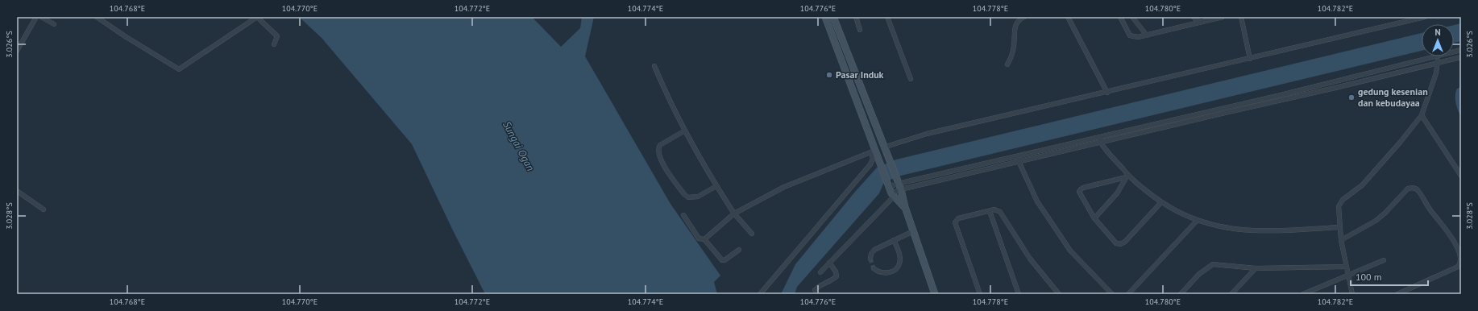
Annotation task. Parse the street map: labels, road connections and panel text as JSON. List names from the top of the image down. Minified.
{"water":["Sungai Ogan"],"places":["Pasar Induk","gedung kesenian dan kebudayaa"],"scale_bar":"100 m","north":"top","coordinates":["104.768°E","104.770°E","104.772°E","104.774°E","104.776°E","104.778°E","104.780°E","104.782°E","3.026°S","3.028°S"]}
